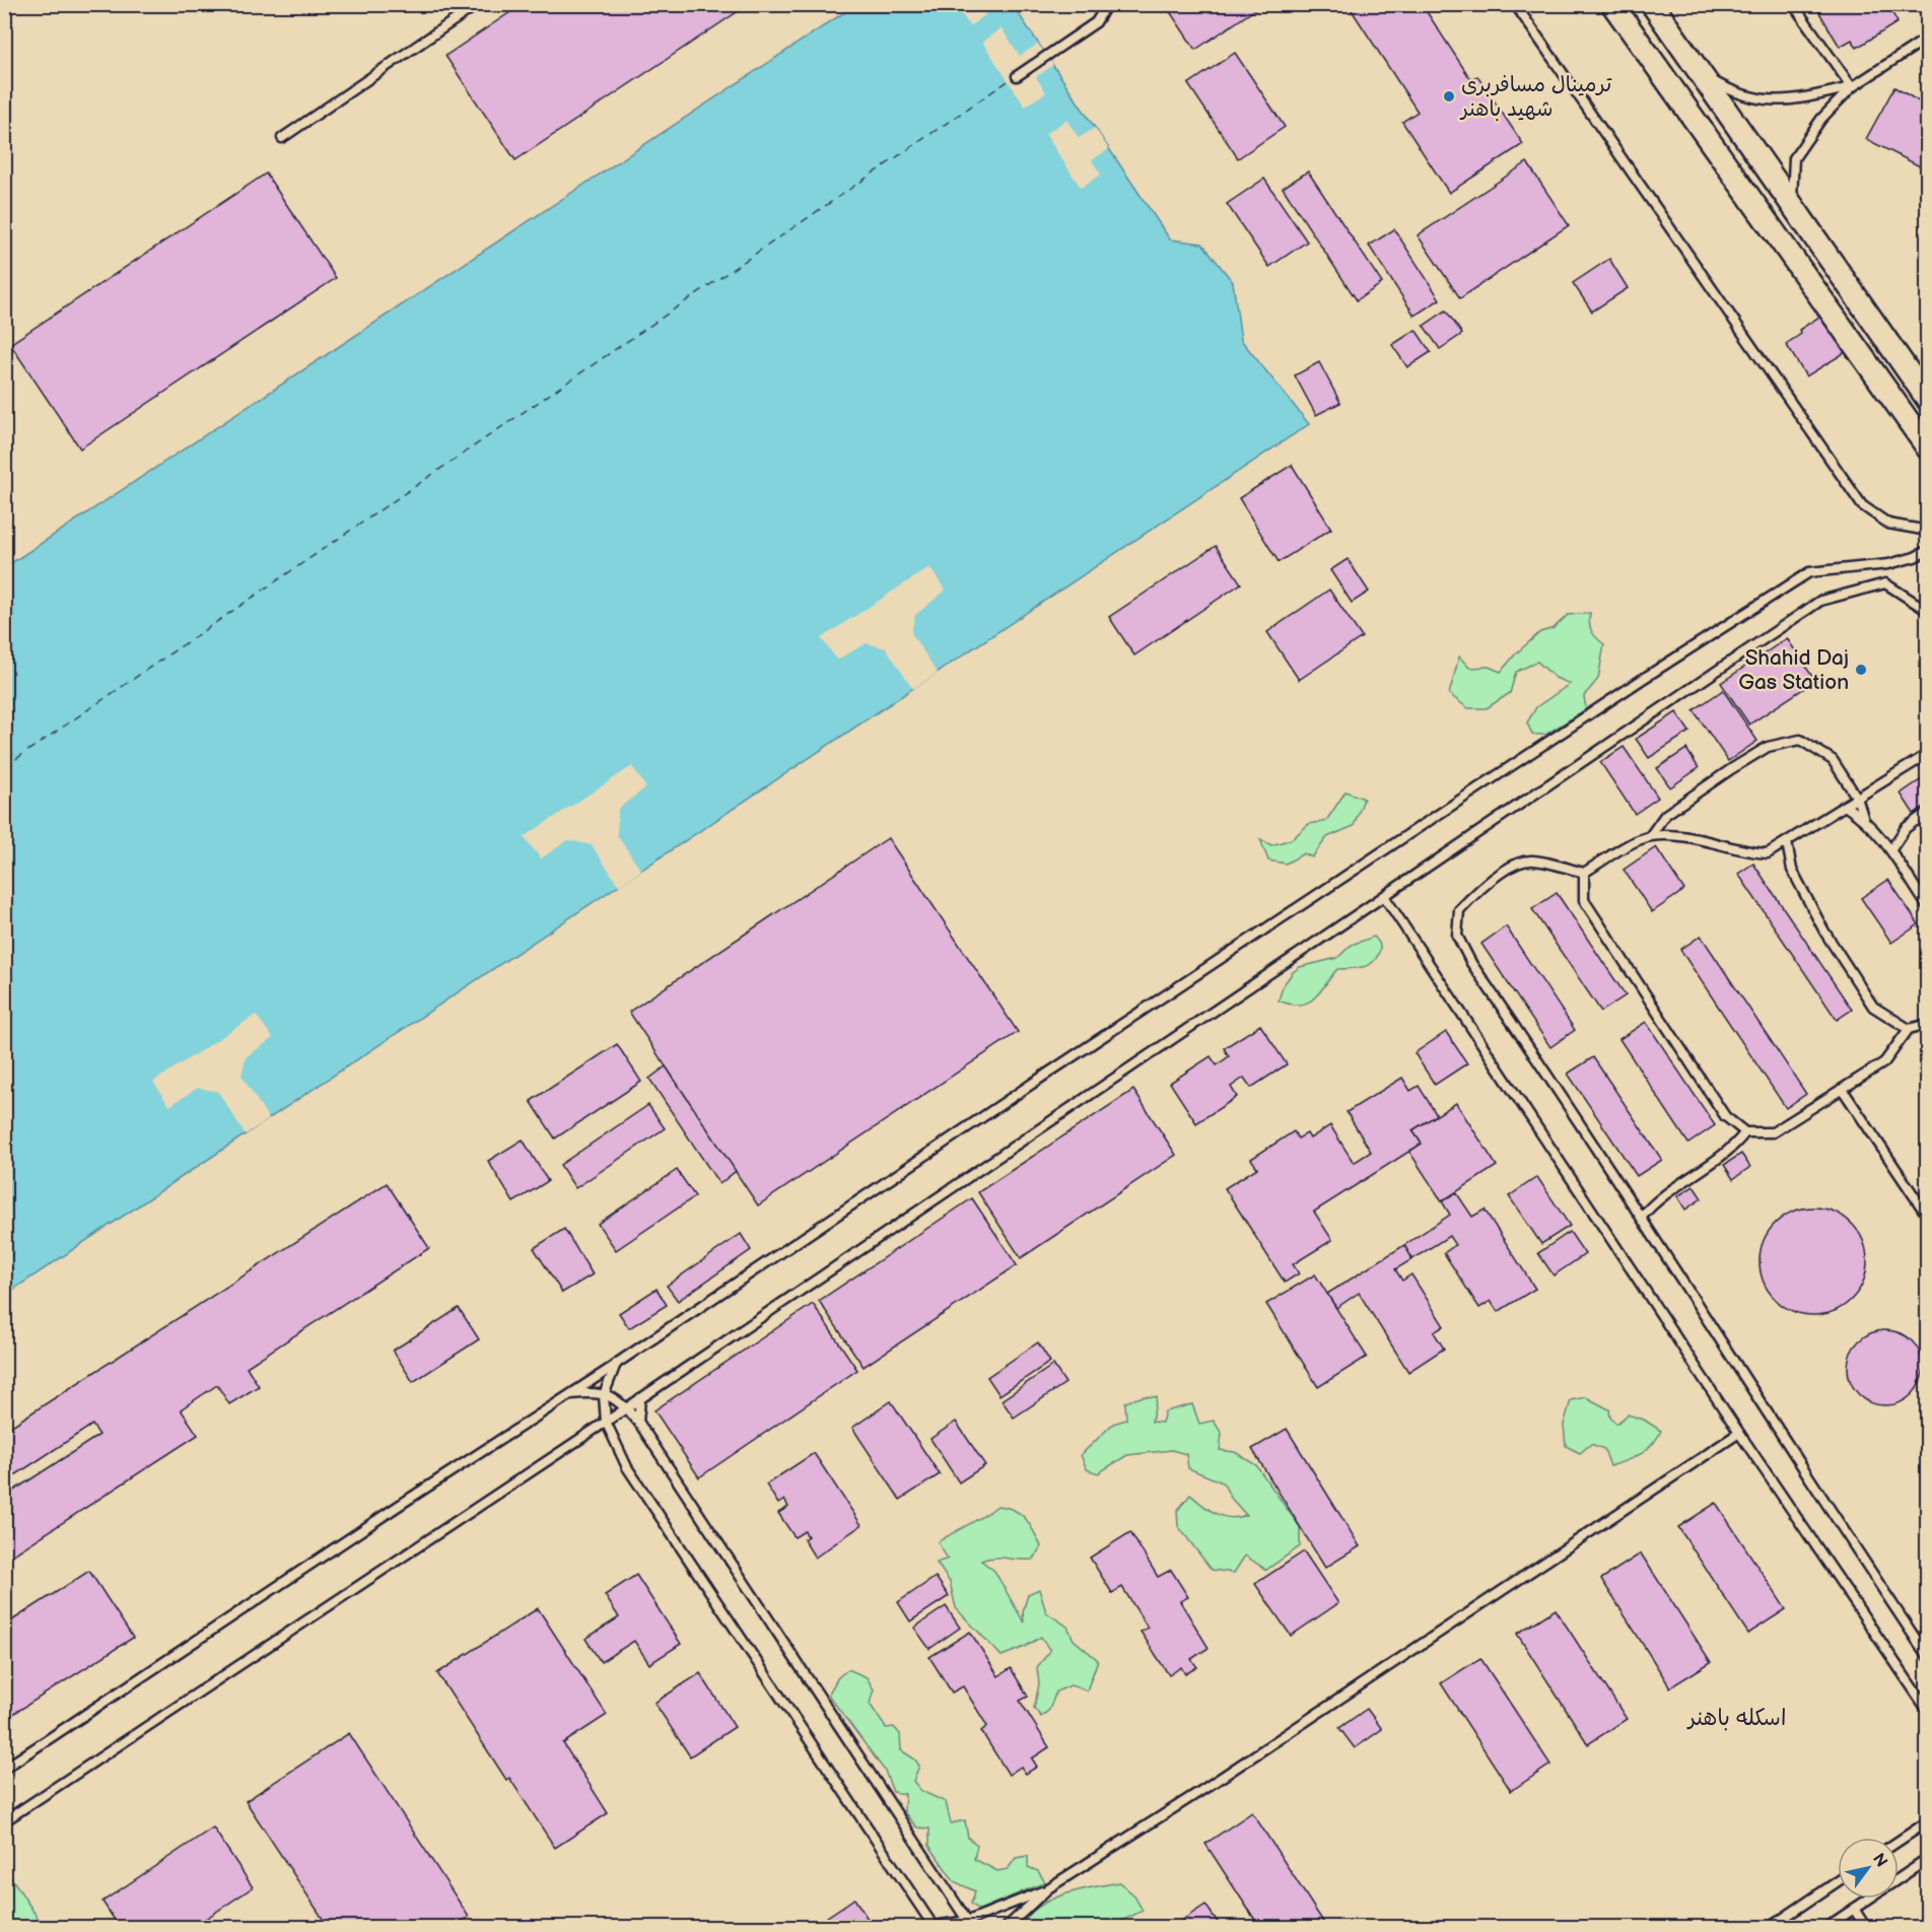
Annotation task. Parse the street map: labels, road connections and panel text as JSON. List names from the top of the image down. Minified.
{"districts":["اسکله باهنر"],"places":["ترمینال مسافربری شهید باهنر","Shahid Daj Gas Station"],"north":"top right"}
